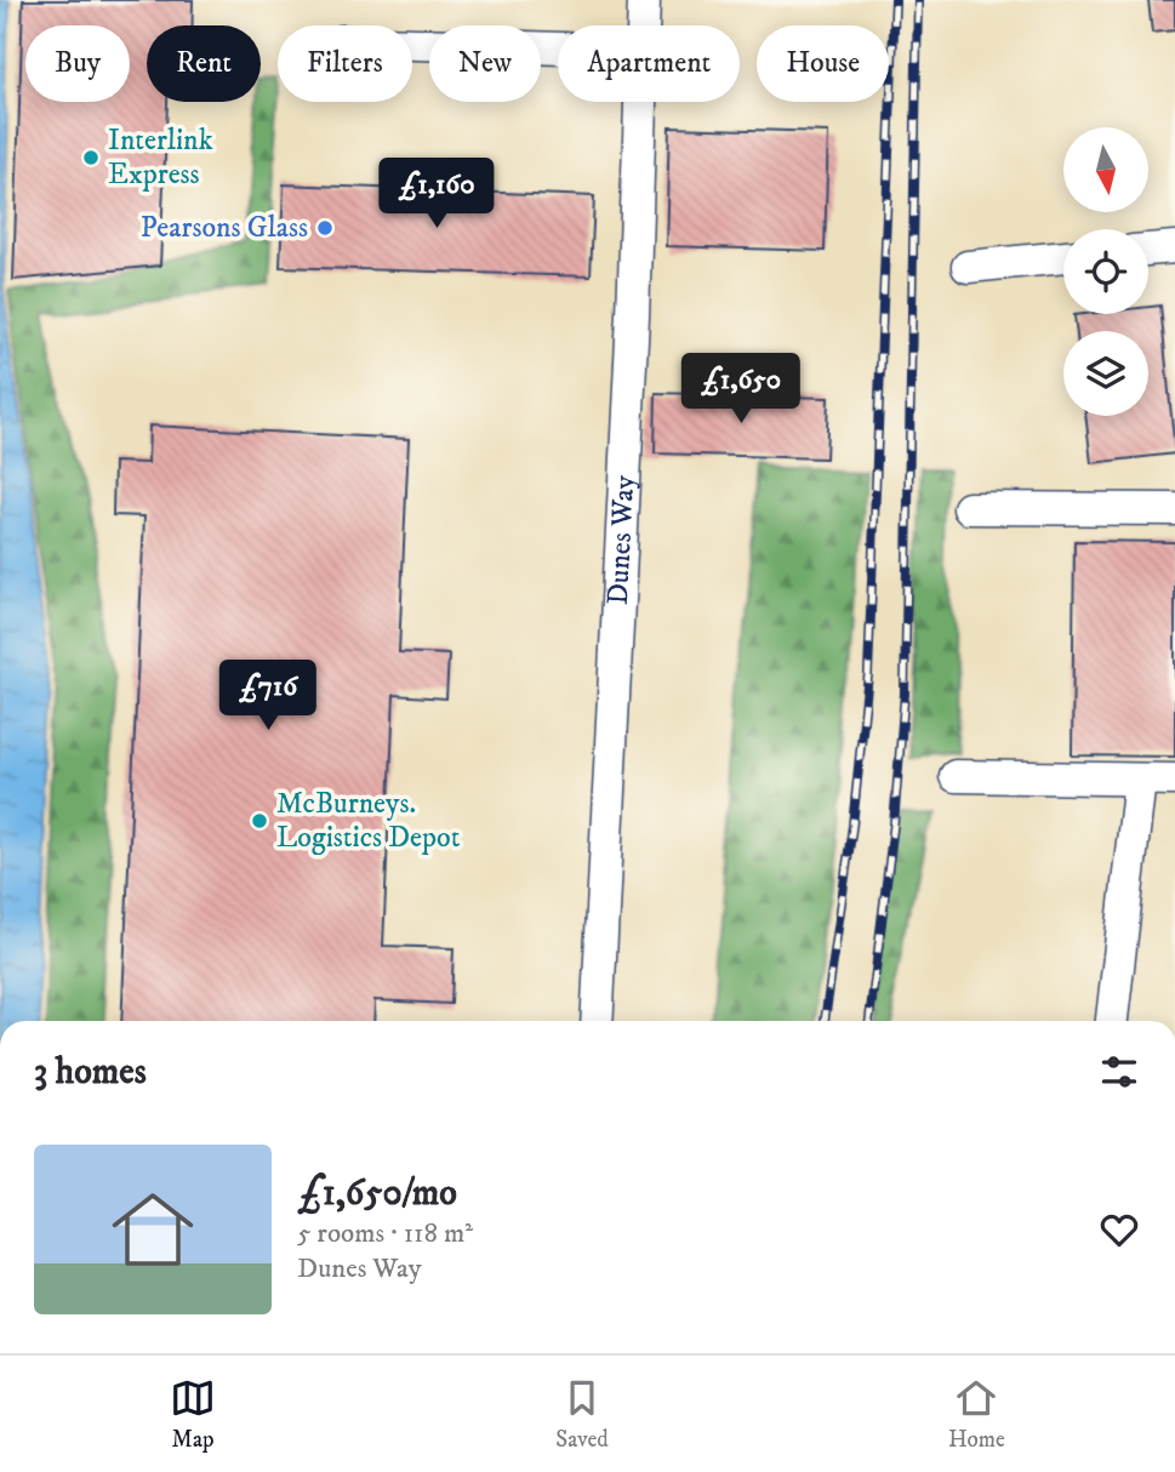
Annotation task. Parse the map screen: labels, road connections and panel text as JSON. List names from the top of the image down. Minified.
{"streets":{"street":["Dunes Way"]},"places":["Interlink Express","Pearsons Glass","McBurneys. Logistics Depot"],"north":"bottom","page":{"chip":["Buy","Rent","Filters","New","Apartment","House"],"price":["£1,160","£1,650","£716"],"heading":"3 homes","list":[{"name":"£1,650/mo","note":"5 rooms · 118 m² · Dunes Way"}],"tabs":["Map","Saved","Home"]}}
